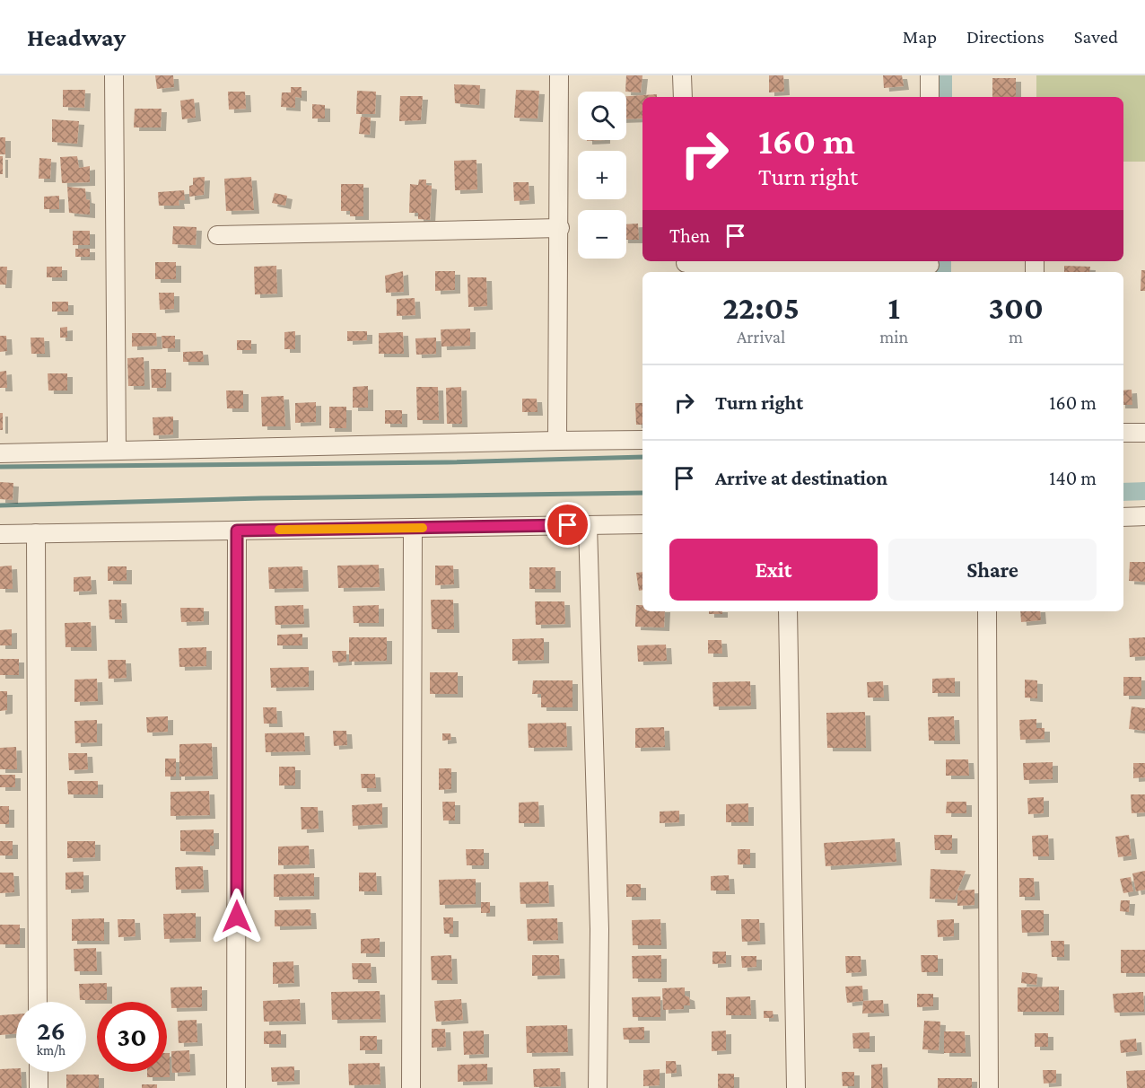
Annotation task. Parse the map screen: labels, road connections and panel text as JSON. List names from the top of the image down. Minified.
{"page":{"header":"Headway","nav":["Map","Directions","Saved"],"map_buttons":["+","−"],"turn":["160 m","Turn right"],"then":"Then","eta":["22:05","Arrival","1","min","300","m"],"list":[{"name":"Turn right","value":"160 m"},{"name":"Arrive at destination","value":"140 m"}],"buttons":["Exit","Share"],"speed":"26 km/h","limit":"30"}}
